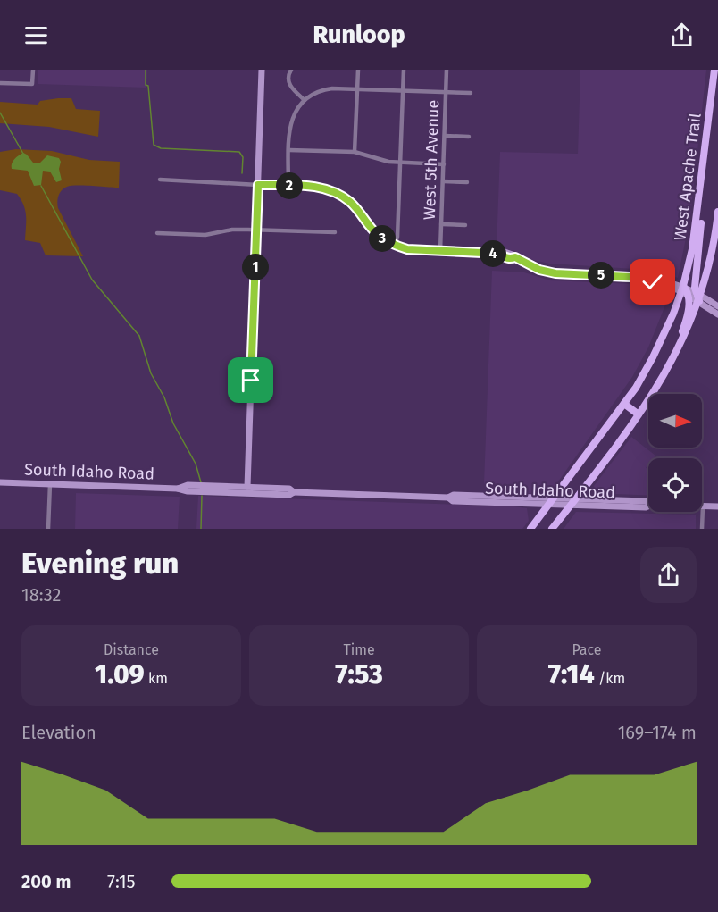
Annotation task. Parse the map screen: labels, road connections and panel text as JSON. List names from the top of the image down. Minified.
{"streets":{"main road":["West Apache Trail","South Idaho Road"],"street":["West 5th Avenue"]},"crossings":[["West Apache Trail","South Idaho Road"]],"north":"right","page":{"header":"Runloop","pins":["2","3","4","1","5"],"heading":["Evening run","18:32"],"stats":[["Distance","1.09 km"],["Time","7:53"],["Pace","7:14 /km"]],"chart":["Elevation","169–174 m"],"list":[{"name":"200 m","note":"7:15"}]}}
